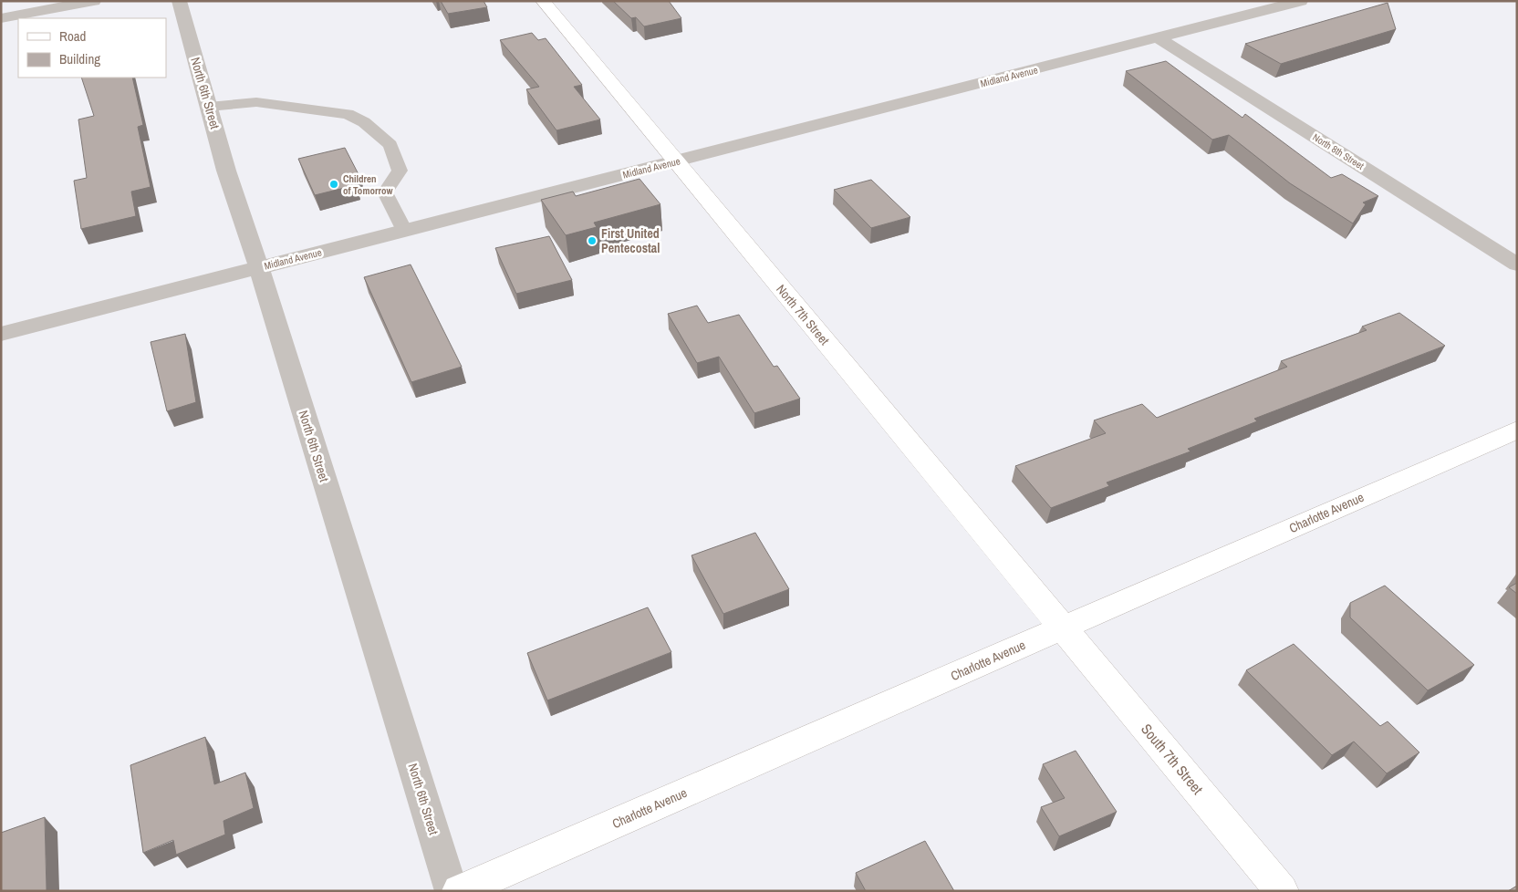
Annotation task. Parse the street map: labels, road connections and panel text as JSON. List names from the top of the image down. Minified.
{"streets":{"street":["Midland Avenue","North 6th Street","North 8th Street","North 7th Street","Charlotte Avenue","South 7th Street"]},"crossings":[["Midland Avenue","North 6th Street"],["Midland Avenue","North 8th Street"],["Midland Avenue","North 7th Street"],["North 7th Street","Charlotte Avenue"],["North 7th Street","South 7th Street"],["Charlotte Avenue","South 7th Street"]],"places":["Children of Tomorrow","First United Pentecostal"],"legend":["Road","Building"]}
